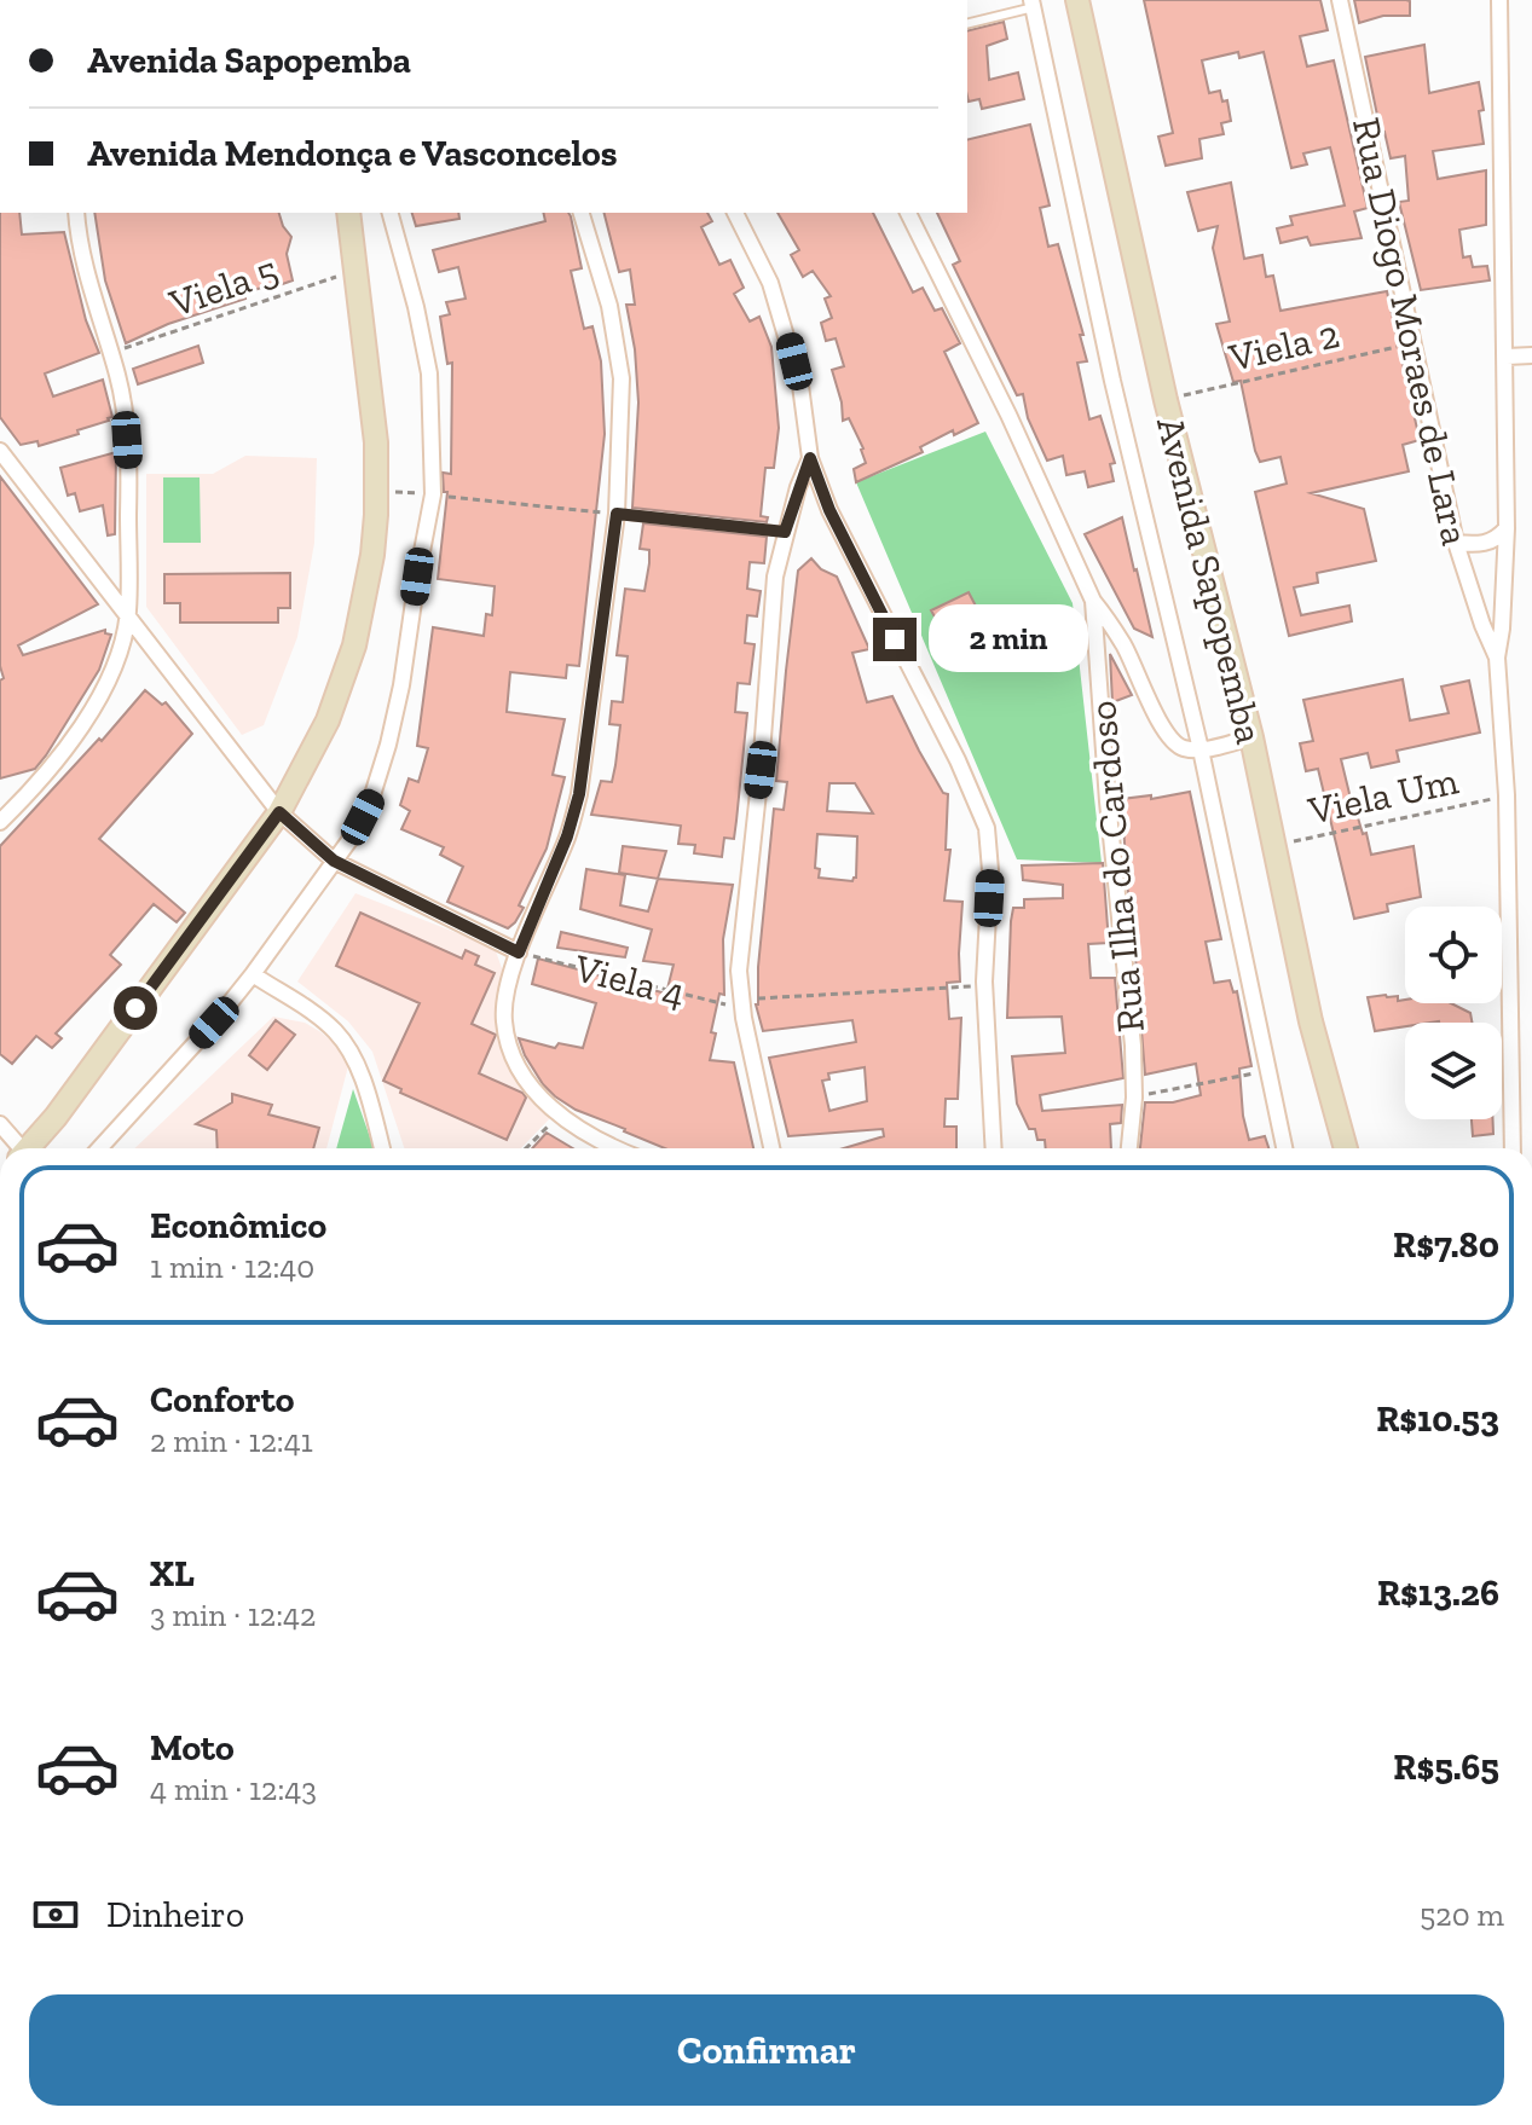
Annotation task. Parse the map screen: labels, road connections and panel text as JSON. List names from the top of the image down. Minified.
{"streets":{"main road":["Avenida Sapopemba"],"street":["Rua Diogo Moraes de Lara","Rua Ilha do Cardoso"],"path":["Viela 5","Viela 2","Viela Um","Viela 4"]},"crossings":[["Rua Diogo Moraes de Lara","Viela 2"],["Viela 2","Avenida Sapopemba"],["Avenida Sapopemba","Viela Um"]],"page":{"banner":["Avenida Sapopemba","Avenida Mendonça e Vasconcelos"],"bubble":"2 min","list":[{"name":"Econômico","note":"1 min · 12:40","value":"R$7.80"},{"name":"Conforto","note":"2 min · 12:41","value":"R$10.53"},{"name":"XL","note":"3 min · 12:42","value":"R$13.26"},{"name":"Moto","note":"4 min · 12:43","value":"R$5.65"}],"pay":["Dinheiro","520 m"],"buttons":"Confirmar"}}
